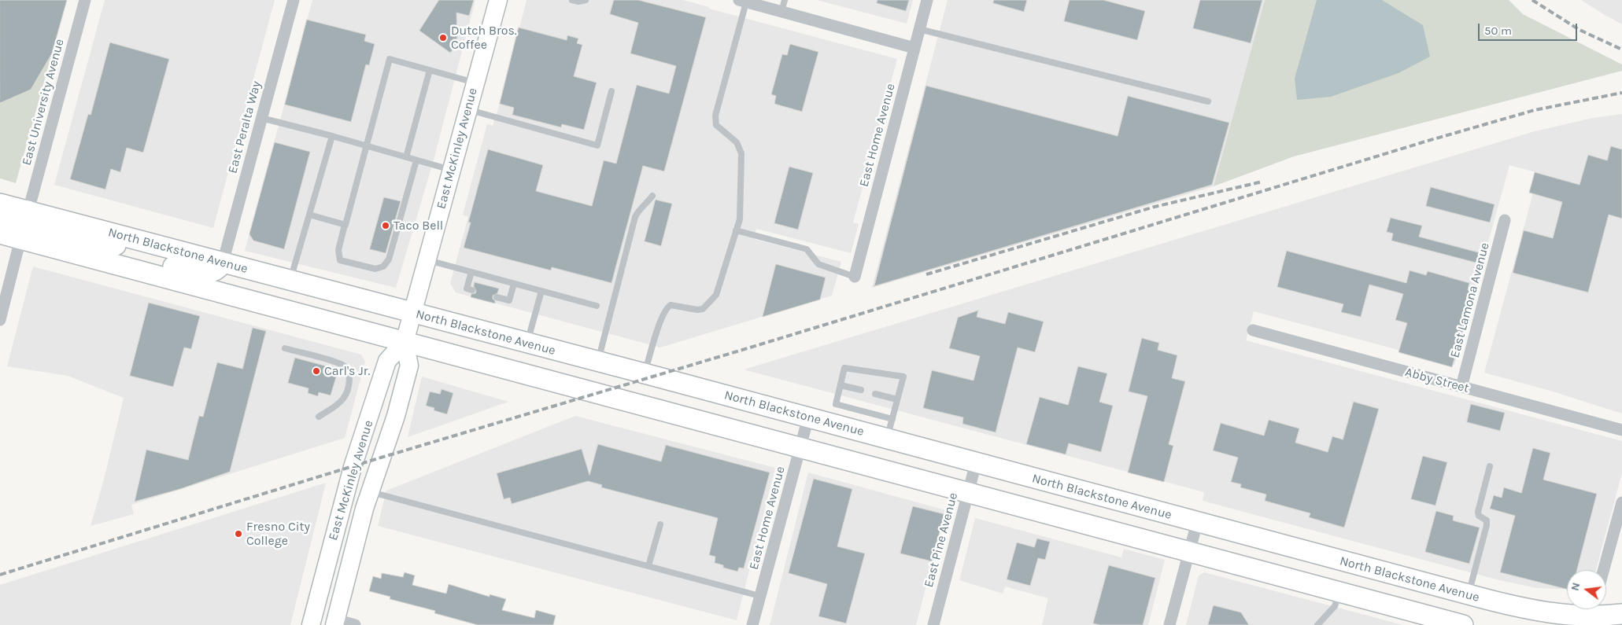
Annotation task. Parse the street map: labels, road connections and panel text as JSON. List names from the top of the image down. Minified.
{"streets":{"main road":["East McKinley Avenue","North Blackstone Avenue"],"street":["East University Avenue","East Peralta Way","East Home Avenue","East Lamona Avenue","Abby Street","East Pine Avenue"]},"crossings":[["East University Avenue","North Blackstone Avenue"],["East Peralta Way","North Blackstone Avenue"],["East Home Avenue","North Blackstone Avenue"],["East McKinley Avenue","North Blackstone Avenue"],["North Blackstone Avenue","East Pine Avenue"],["East Lamona Avenue","Abby Street"]],"places":["Dutch Bros. Coffee","Taco Bell","Carl's Jr.","Fresno City College"],"scale_bar":"50 m","north":"left"}
